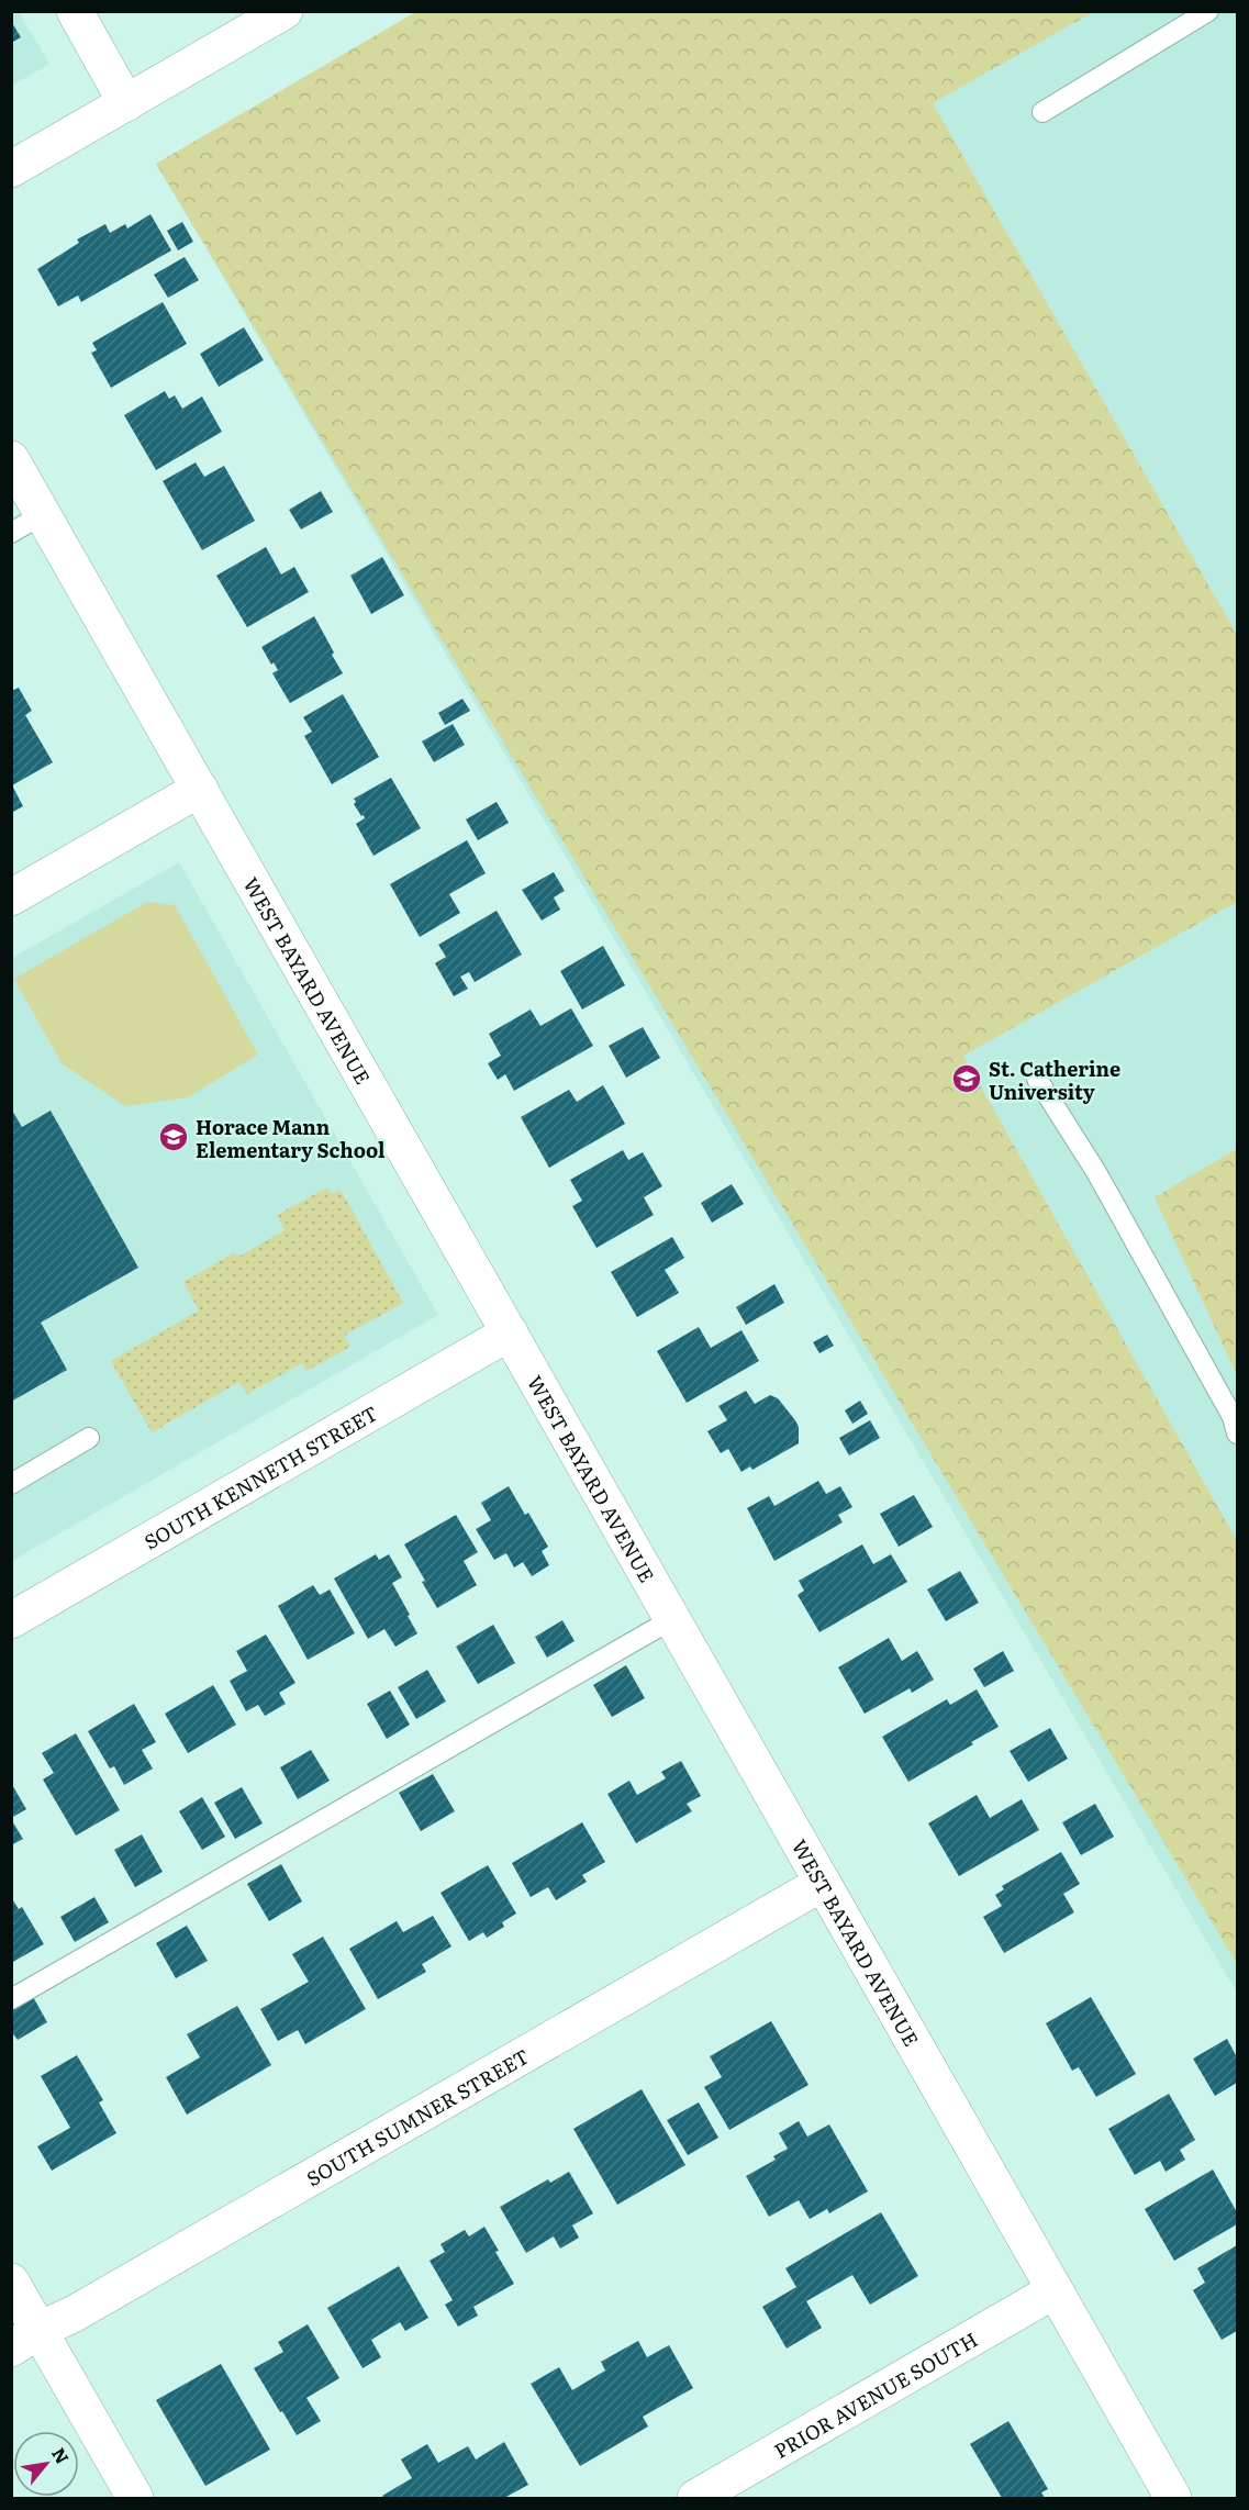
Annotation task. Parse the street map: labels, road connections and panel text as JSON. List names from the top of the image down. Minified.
{"streets":{"street":["WEST BAYARD AVENUE","SOUTH KENNETH STREET","SOUTH SUMNER STREET","PRIOR AVENUE SOUTH"]},"crossings":[["WEST BAYARD AVENUE","SOUTH KENNETH STREET"],["WEST BAYARD AVENUE","SOUTH SUMNER STREET"],["WEST BAYARD AVENUE","PRIOR AVENUE SOUTH"]],"places":{"school or university":["St. Catherine University","Horace Mann Elementary School"]},"north":"top right"}
